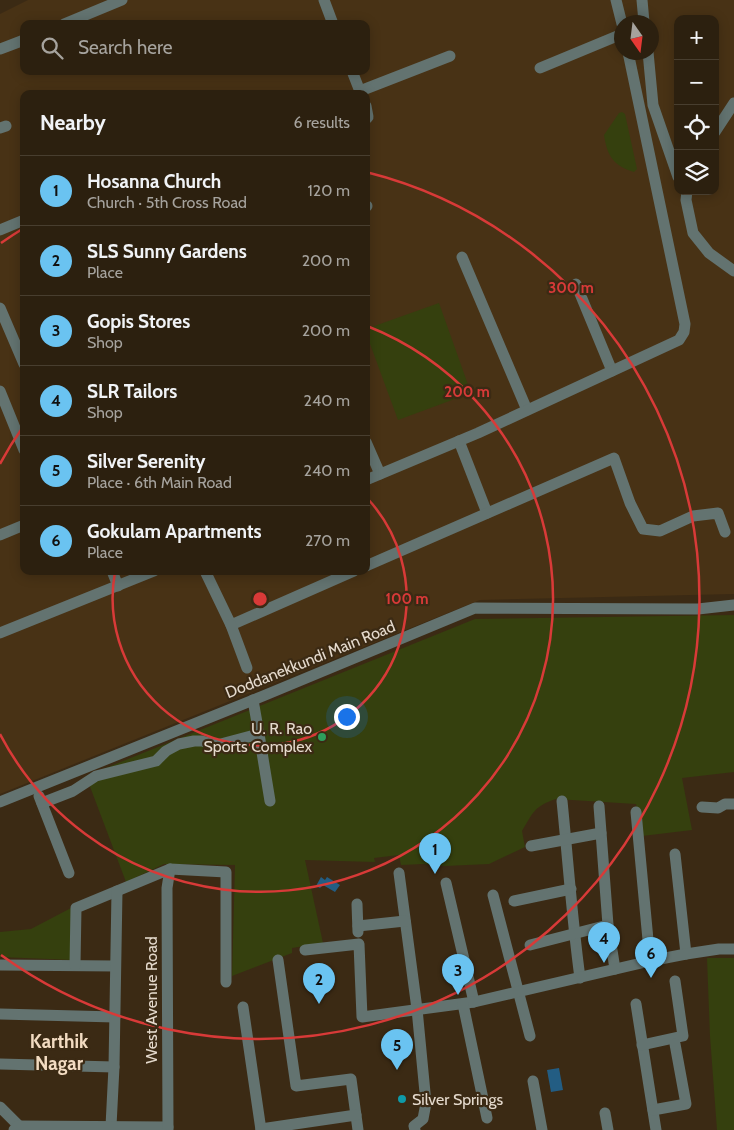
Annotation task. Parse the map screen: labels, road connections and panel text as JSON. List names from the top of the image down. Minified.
{"streets":{"street":["Doddanekkundi Main Road","West Avenue Road"]},"districts":["Karthik Nagar"],"places":["U. R. Rao Sports Complex","Silver Springs"],"north":"bottom","page":{"map_buttons":["+","−"],"search":"Search here","heading":["Nearby","6 results"],"list":[{"mark":"1","name":"Hosanna Church","note":"Church · 5th Cross Road","value":"120 m"},{"mark":"2","name":"SLS Sunny Gardens","note":"Place","value":"200 m"},{"mark":"3","name":"Gopis Stores","note":"Shop","value":"200 m"},{"mark":"4","name":"SLR Tailors","note":"Shop","value":"240 m"},{"mark":"5","name":"Silver Serenity","note":"Place · 6th Main Road","value":"240 m"},{"mark":"6","name":"Gokulam Apartments","note":"Place","value":"270 m"}],"pins":["1","4","6","3","2","5"]},"rings":["300 m","200 m","100 m"]}
